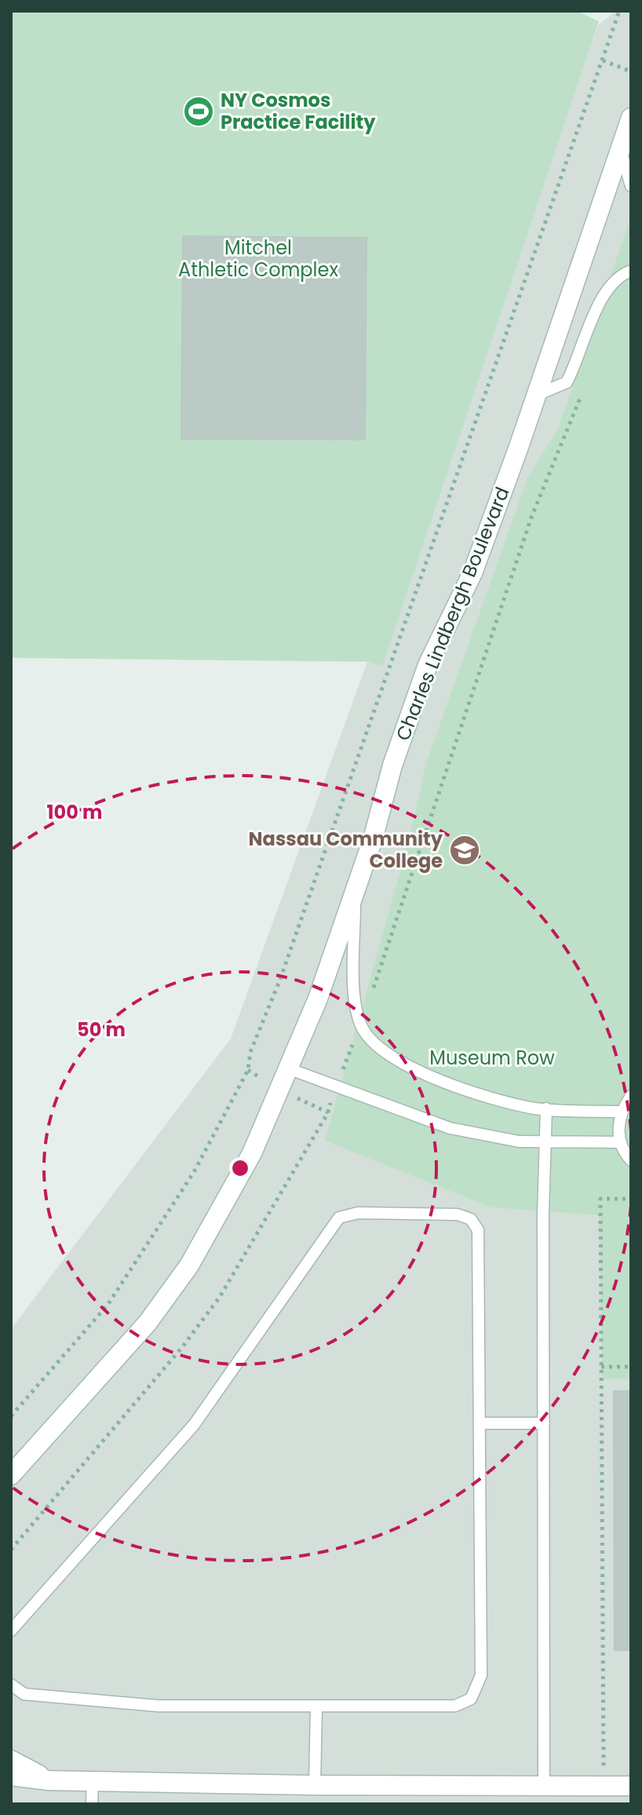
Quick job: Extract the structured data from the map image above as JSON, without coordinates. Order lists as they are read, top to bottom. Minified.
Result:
{"streets":{"street":["Charles Lindbergh Boulevard"]},"parks":["Mitchel Athletic Complex","Museum Row"],"places":{"sports":["NY Cosmos Practice Facility"],"school or university":["Nassau Community College"]},"rings":["100 m","50 m"]}
